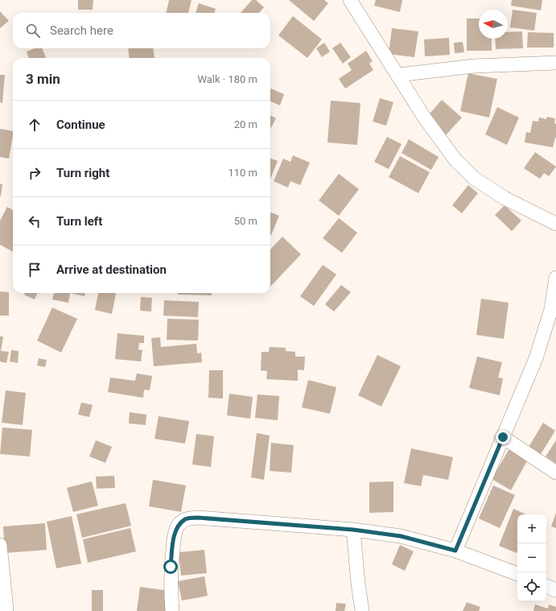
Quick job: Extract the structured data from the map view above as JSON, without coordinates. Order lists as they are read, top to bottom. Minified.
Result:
{"north":"left","page":{"search":"Search here","heading":["3 min","Walk · 180 m"],"list":[["Continue","20 m"],["Turn right","110 m"],["Turn left","50 m"],"Arrive at destination"],"map_buttons":["+","−"]}}
